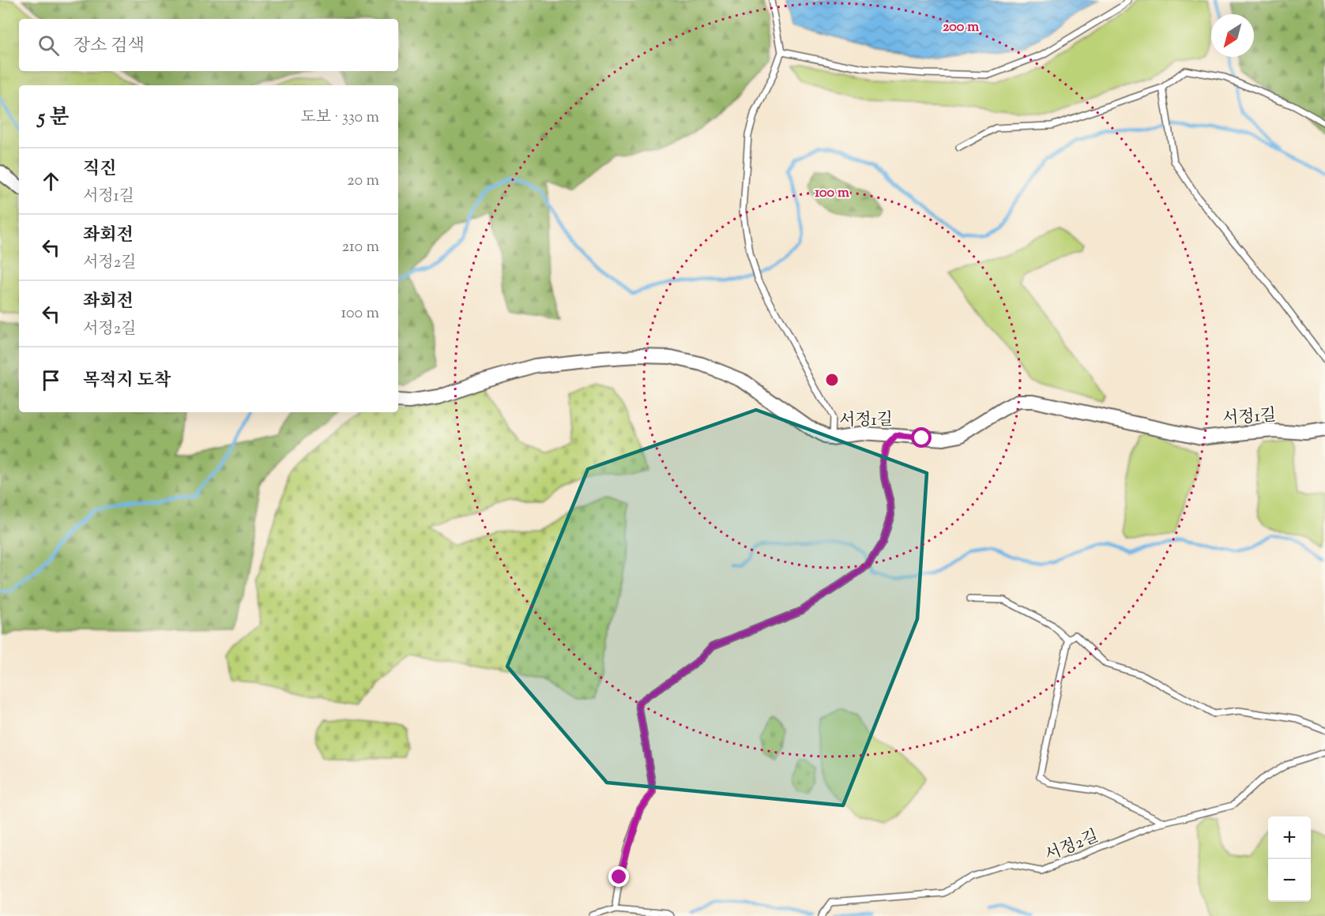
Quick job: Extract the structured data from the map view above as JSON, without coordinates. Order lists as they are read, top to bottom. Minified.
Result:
{"streets":{"street":["서정1길"],"lane":["서정2길"]},"north":"bottom left","page":{"search":"장소 검색","heading":["5 분","도보 · 330 m"],"list":[["직진","서정1길","20 m"],["좌회전","서정2길","210 m"],["좌회전","서정2길","100 m"],"목적지 도착"],"map_buttons":["+","−"]},"rings":["200 m","100 m"]}
